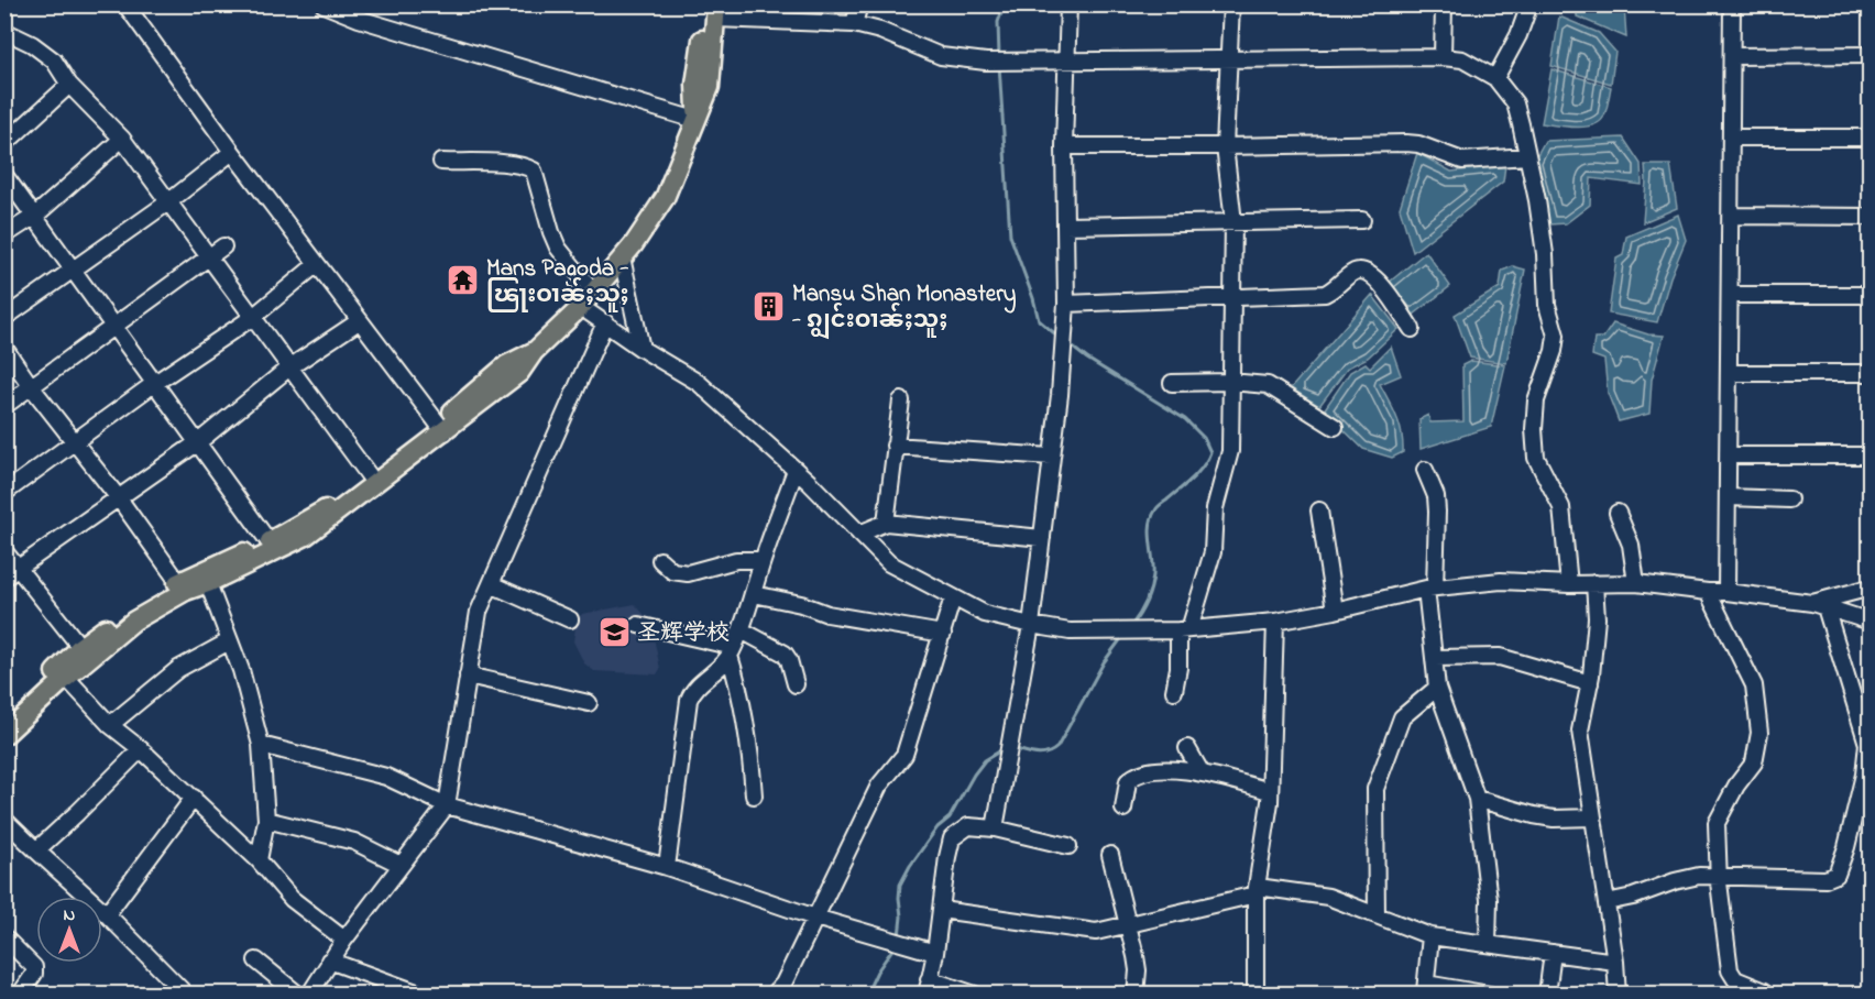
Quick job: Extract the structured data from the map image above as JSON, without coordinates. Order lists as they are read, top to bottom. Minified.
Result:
{"places":{"temple":["Mans Pagoda - ၽြႃးဝၢၼ်ႈသူႈ"],"building":["Mansu Shan Monastery - ၵျွင်းဝၢၼ်ႈသူႈ"],"school or university":["圣辉学校"]},"north":"top"}
